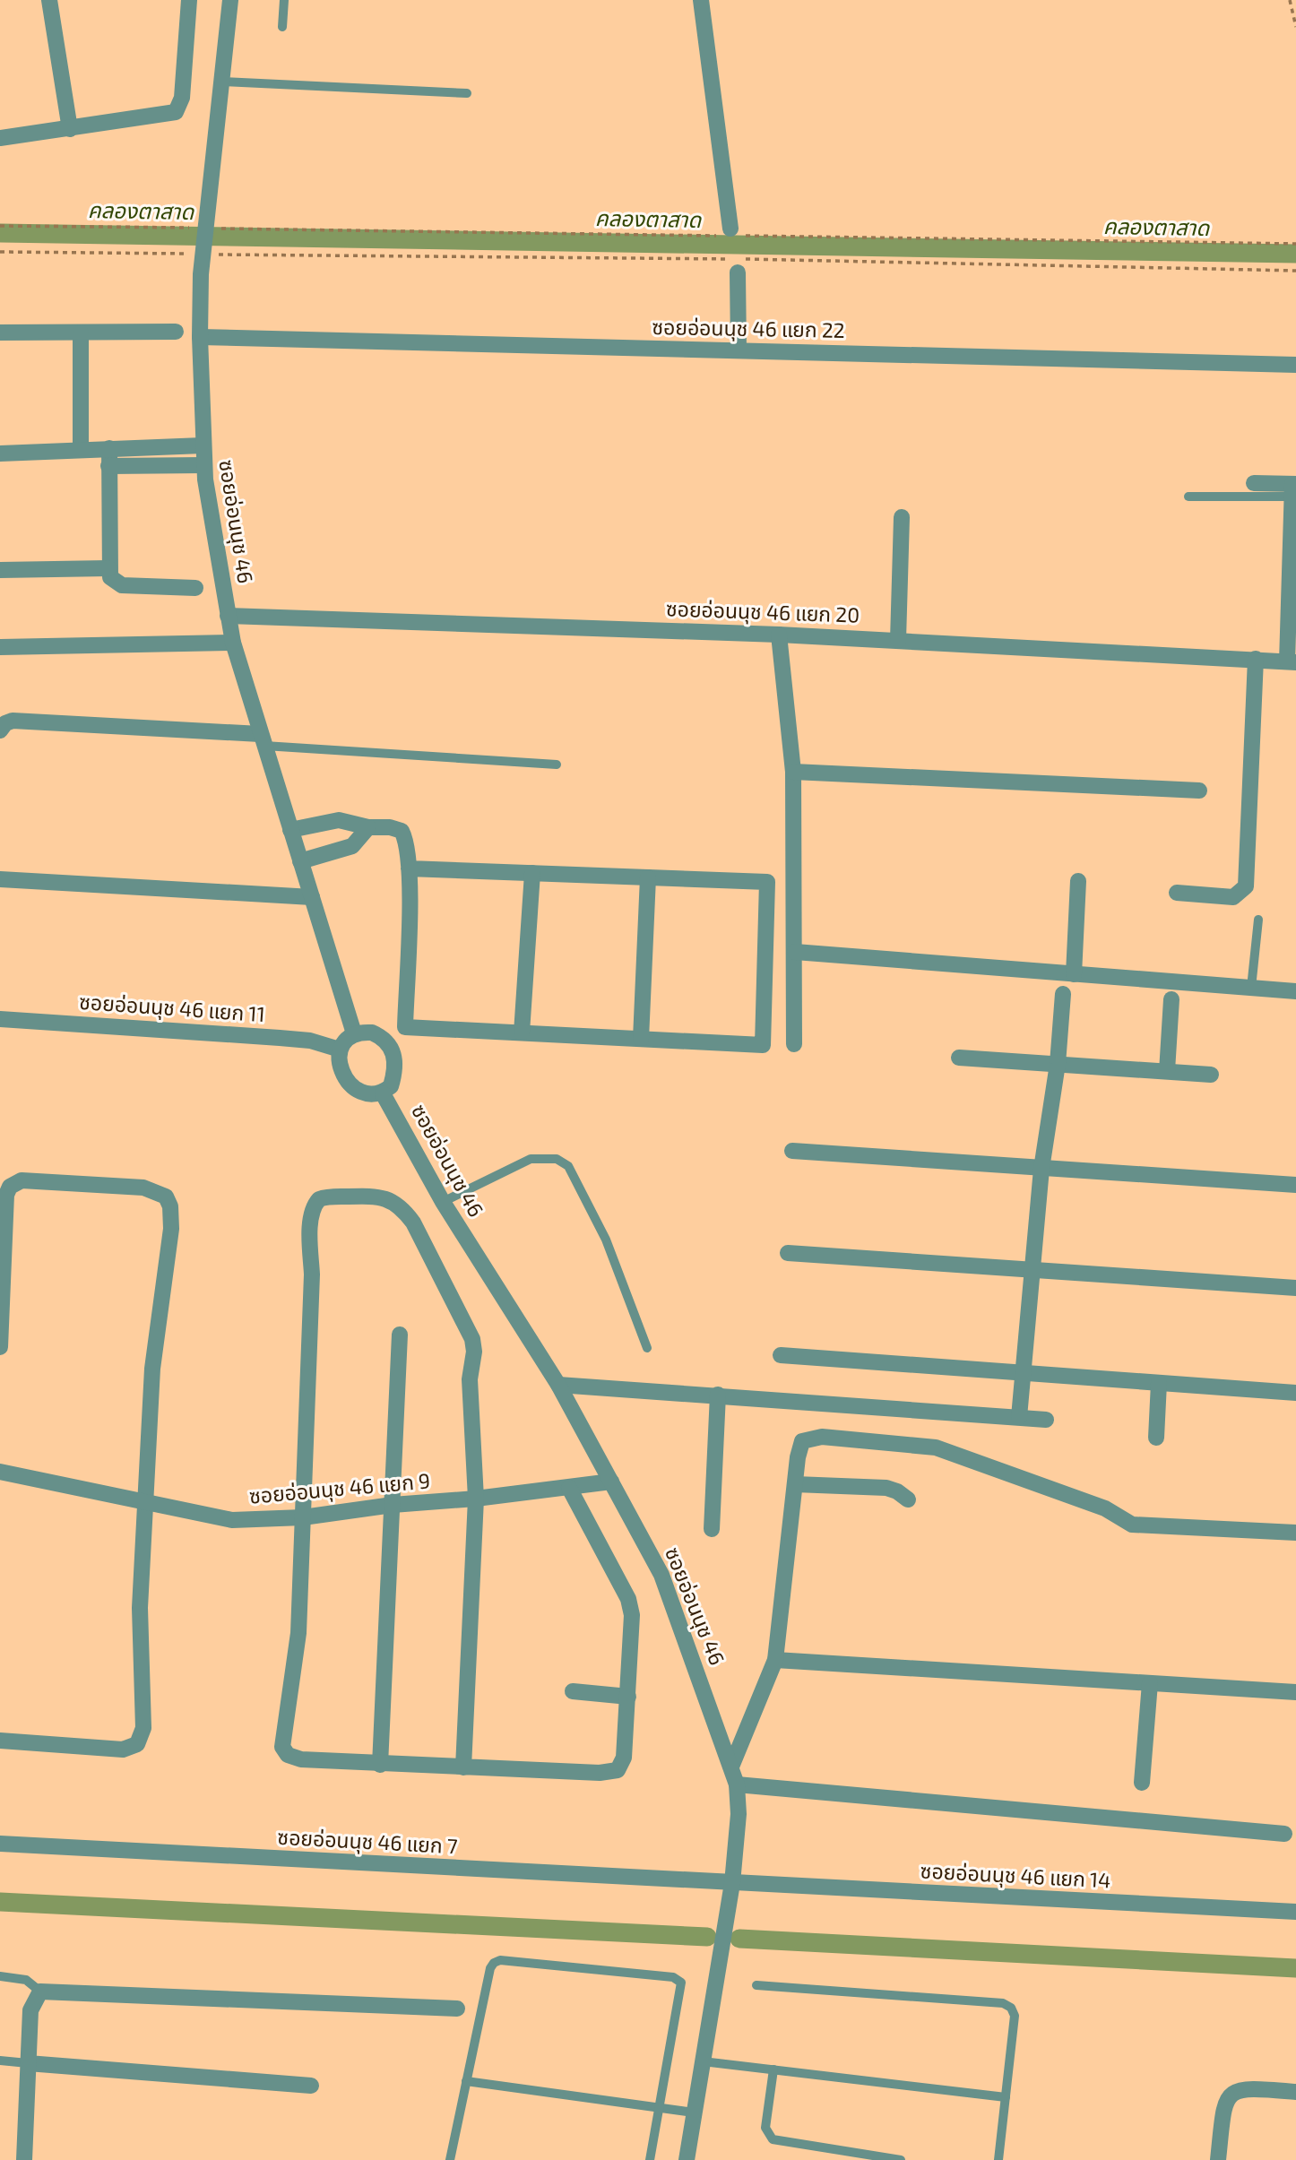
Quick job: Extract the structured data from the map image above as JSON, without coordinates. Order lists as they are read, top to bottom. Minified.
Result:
{"streets":{"street":["ซอยอ่อนนุช 46 แยก 22","ซอยอ่อนนุช 46","ซอยอ่อนนุช 46 แยก 20","ซอยอ่อนนุช 46 แยก 11","ซอยอ่อนนุช 46 แยก 9","ซอยอ่อนนุช 46 แยก 7","ซอยอ่อนนุช 46 แยก 14"]},"crossings":[["ซอยอ่อนนุช 46 แยก 22","ซอยอ่อนนุช 46"],["ซอยอ่อนนุช 46","ซอยอ่อนนุช 46 แยก 20"],["ซอยอ่อนนุช 46","ซอยอ่อนนุช 46 แยก 11"],["ซอยอ่อนนุช 46","ซอยอ่อนนุช 46 แยก 9"],["ซอยอ่อนนุช 46","ซอยอ่อนนุช 46 แยก 7"],["ซอยอ่อนนุช 46","ซอยอ่อนนุช 46 แยก 14"],["ซอยอ่อนนุช 46 แยก 7","ซอยอ่อนนุช 46 แยก 14"]],"water":["คลองตาสาด"]}
